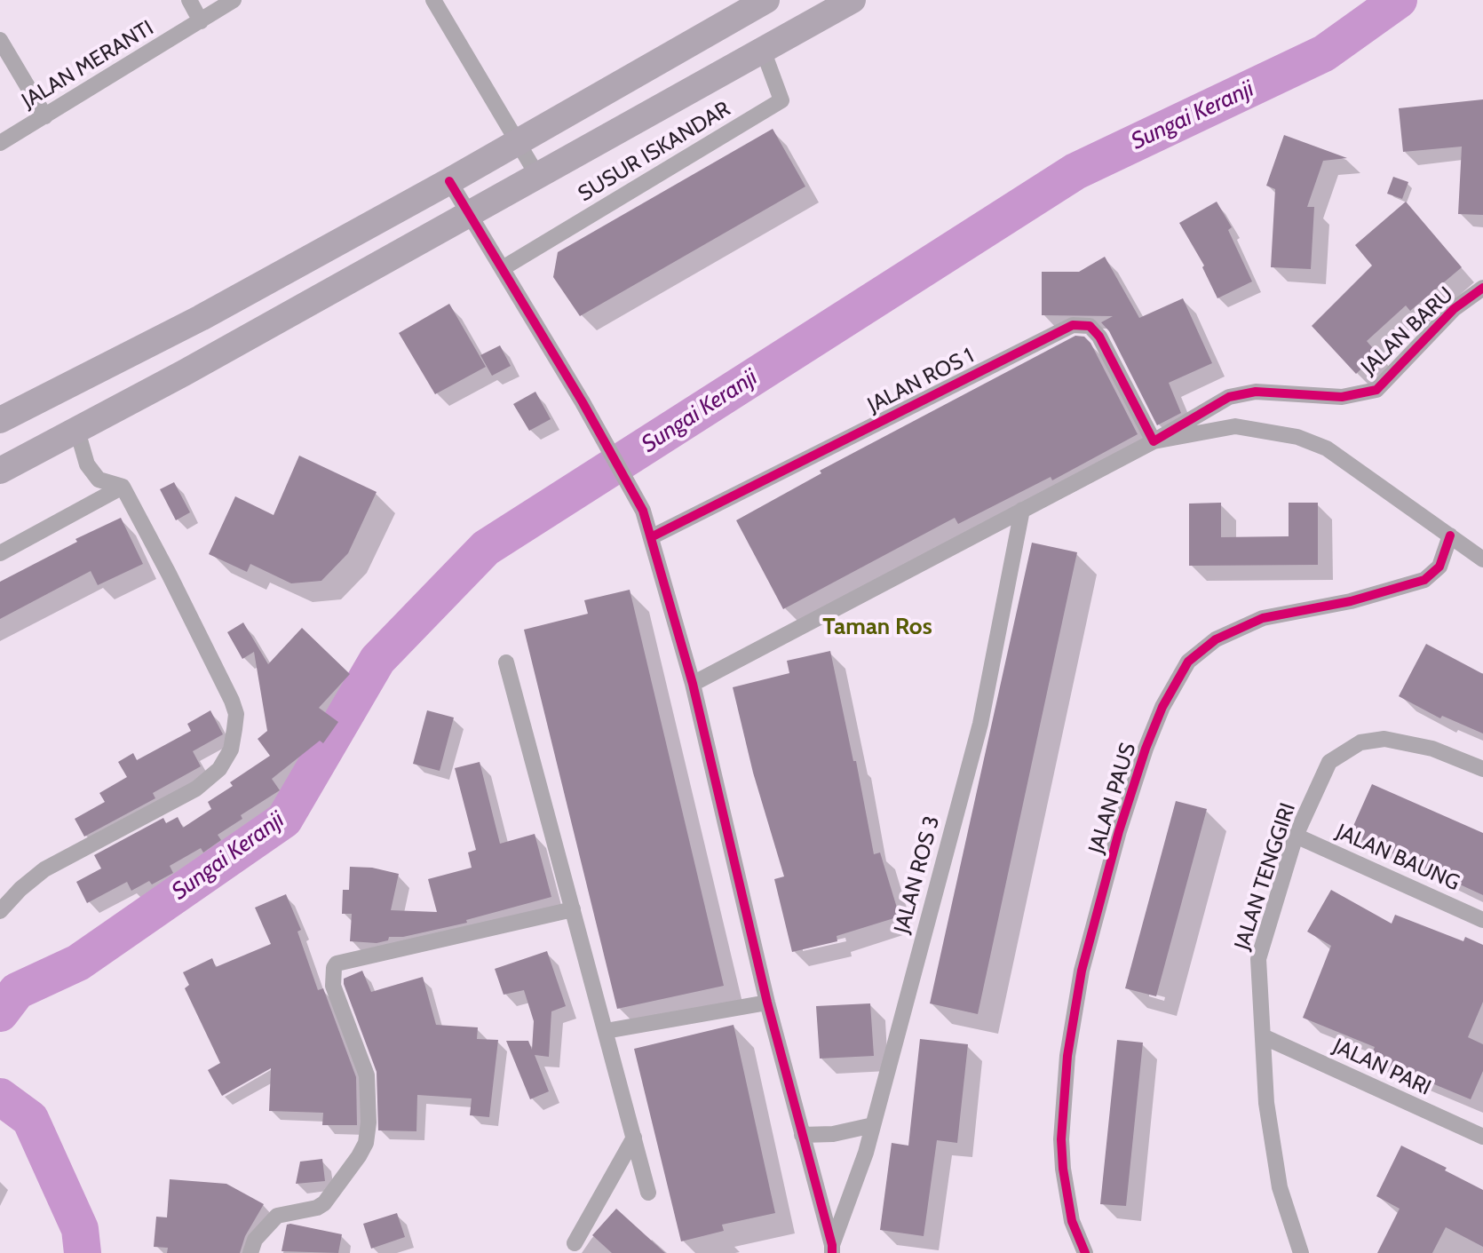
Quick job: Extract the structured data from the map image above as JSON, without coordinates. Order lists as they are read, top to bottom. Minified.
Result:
{"streets":{"street":["JALAN MERANTI","SUSUR ISKANDAR","JALAN BARU","JALAN ROS 1","JALAN PAUS","JALAN BAUNG","JALAN ROS 3","JALAN TENGGIRI","JALAN PARI"]},"crossings":[["JALAN BARU","JALAN ROS 1"],["JALAN BAUNG","JALAN TENGGIRI"],["JALAN TENGGIRI","JALAN PARI"]],"districts":["Taman Ros"],"water":["Sungai Keranji"]}
